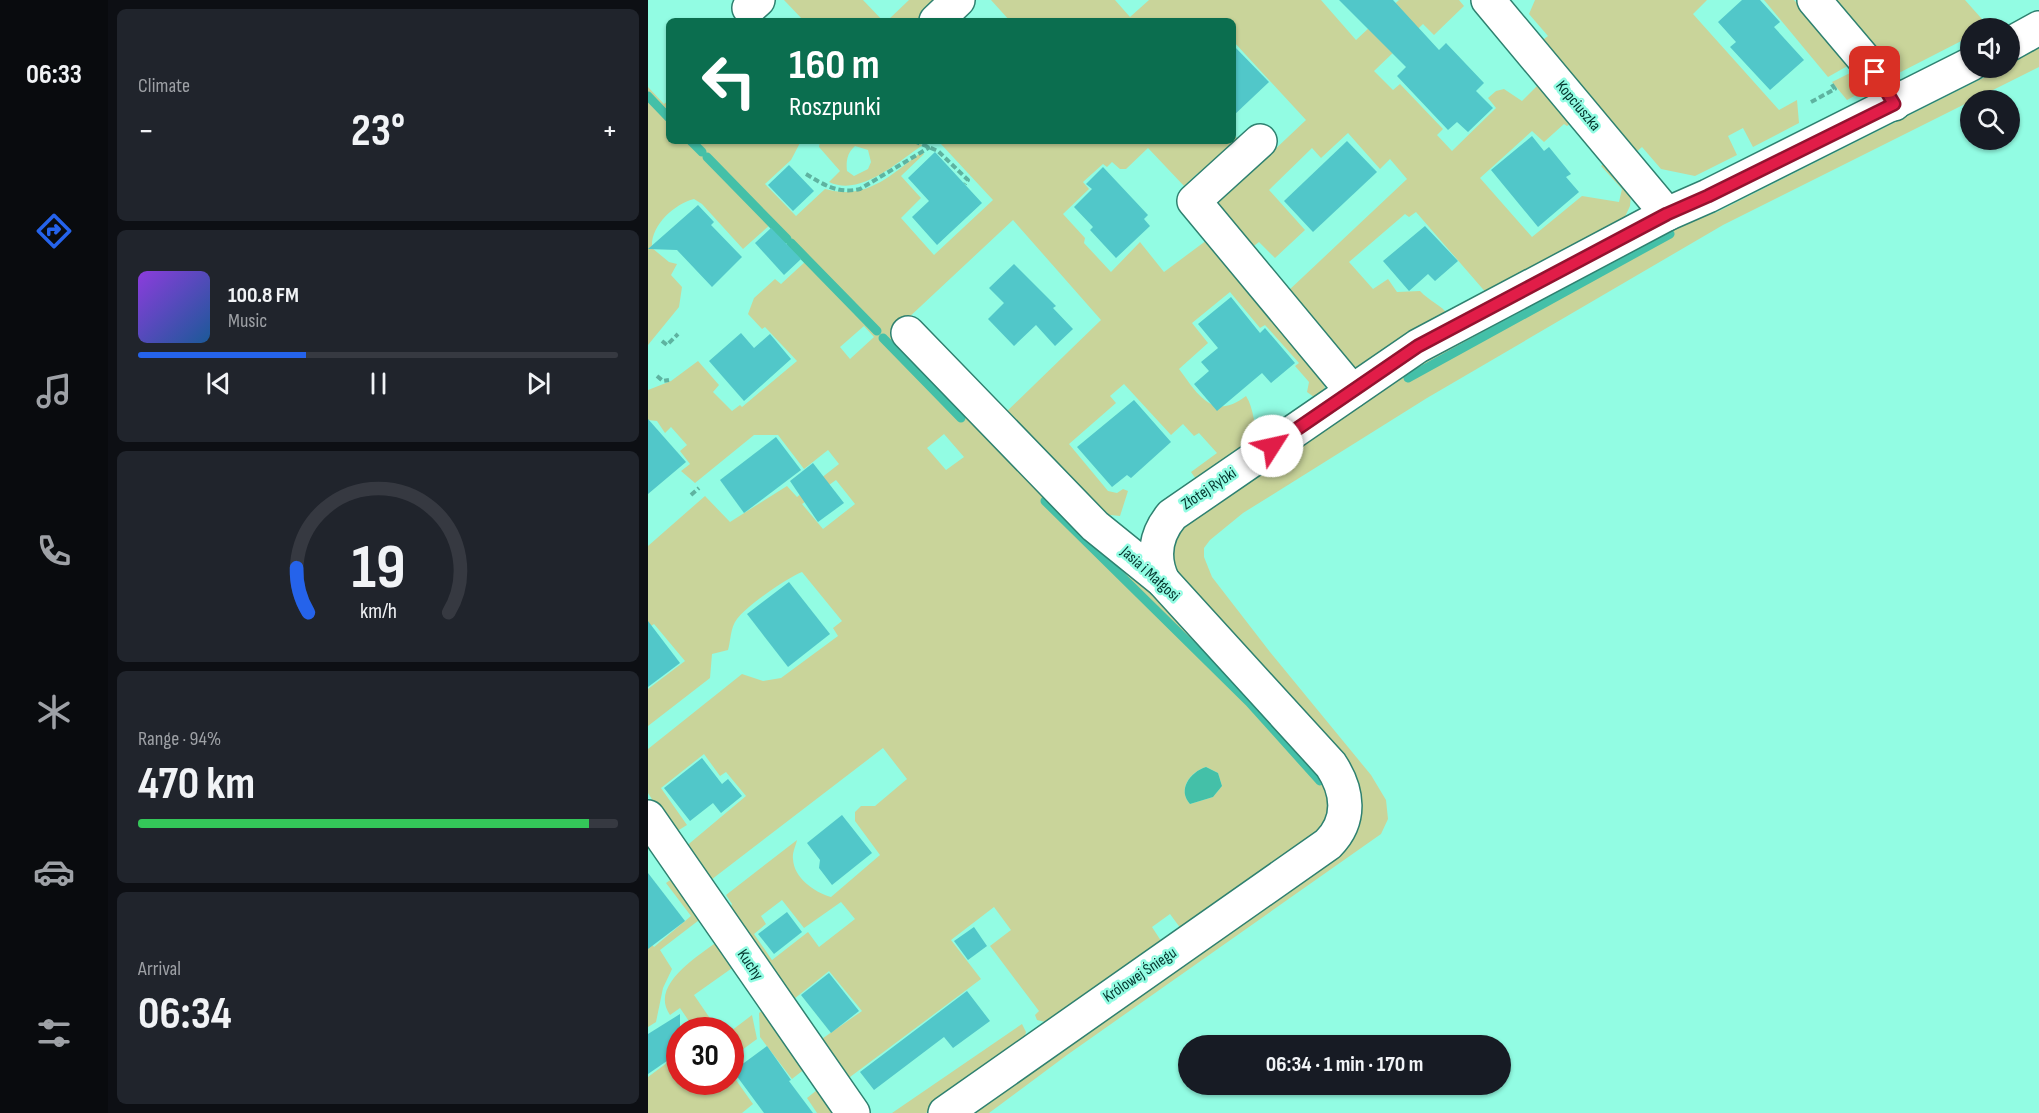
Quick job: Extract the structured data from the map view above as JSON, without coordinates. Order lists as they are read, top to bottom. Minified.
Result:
{"streets":{"street":["Kopciuszka","Złotej Rybki","Jasia i Małgosi","Kuchy","Królowej Śniegu"]},"crossings":[["Kopciuszka","Złotej Rybki"],["Złotej Rybki","Jasia i Małgosi"],["Jasia i Małgosi","Królowej Śniegu"]],"page":{"tabs":"06:33","tile":["Climate",["Range · 94%","470 km"],["Arrival","06:34"]],"turn":["160 m","Roszpunki"],"heat":["−","23°","+"],"song":["100.8 FM","Music"],"limit":"30","trip":"06:34 · 1 min · 170 m","gauge":["19","km/h"]}}
